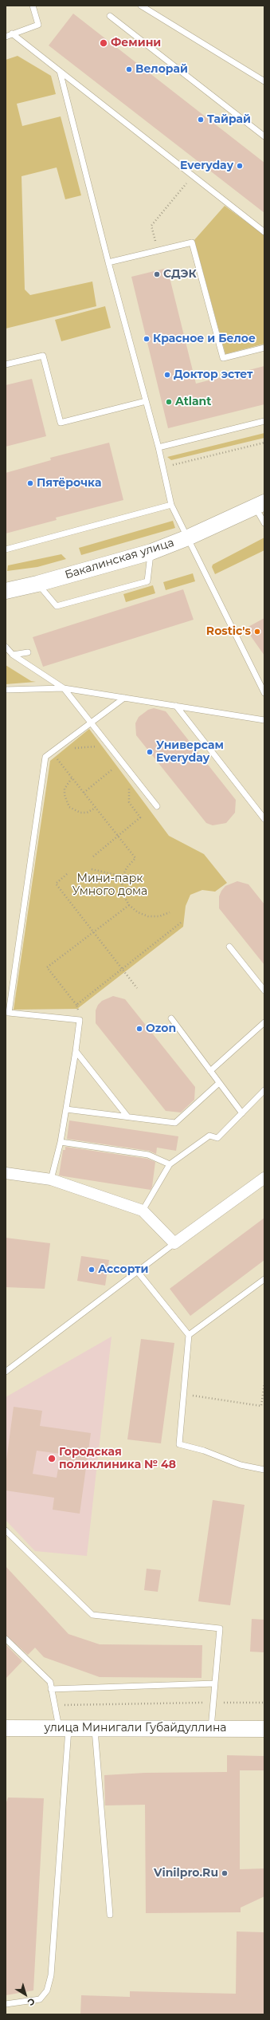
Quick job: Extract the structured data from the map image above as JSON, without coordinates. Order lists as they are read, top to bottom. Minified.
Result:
{"streets":{"main road":["Бакалинская улица","улица Минигали Губайдуллина"]},"parks":["Мини-парк Умного дома"],"places":["Фемини","Велорай","Тайрай","Everyday","СДЭК","Красное и Белое","Доктор эстет","Atlant","Пятёрочка","Rostic's","Универсам Everyday","Ozon","Ассорти","Городская поликлиника № 48","Vinilpro.Ru"],"north":"bottom right"}
